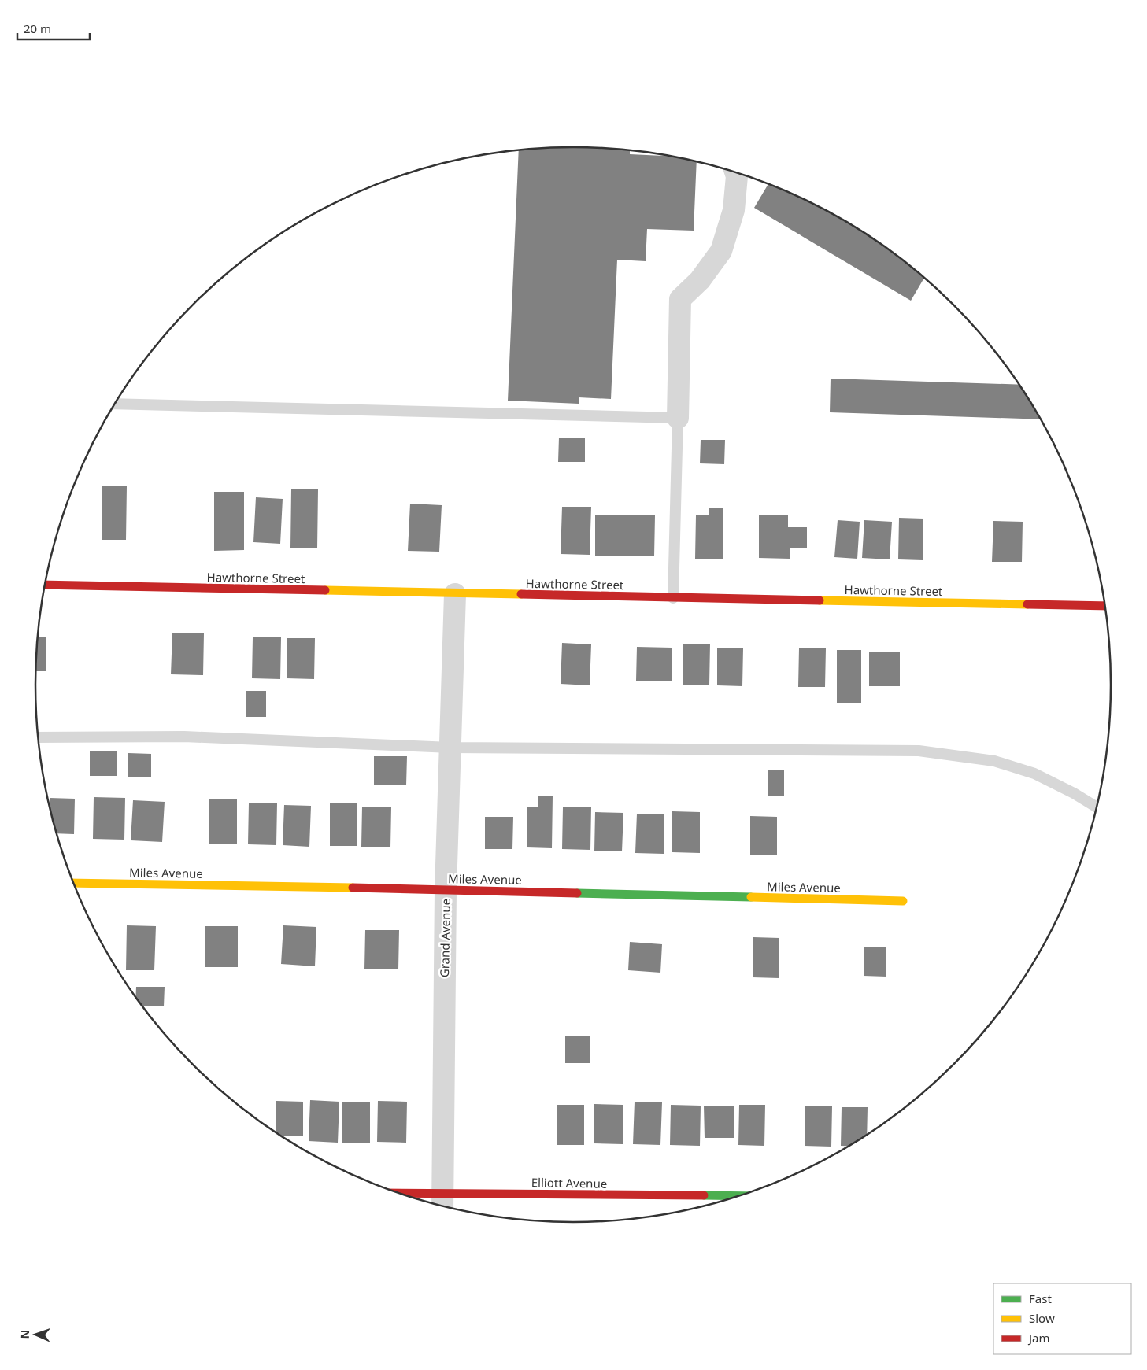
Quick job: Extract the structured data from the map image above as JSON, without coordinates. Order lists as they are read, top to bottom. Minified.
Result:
{"streets":{"street":["Hawthorne Street","Miles Avenue","Grand Avenue","Elliott Avenue"]},"crossings":[["Hawthorne Street","Grand Avenue"],["Miles Avenue","Grand Avenue"],["Grand Avenue","Elliott Avenue"]],"legend":["Fast","Slow","Jam"],"scale_bar":"20 m","north":"left"}
